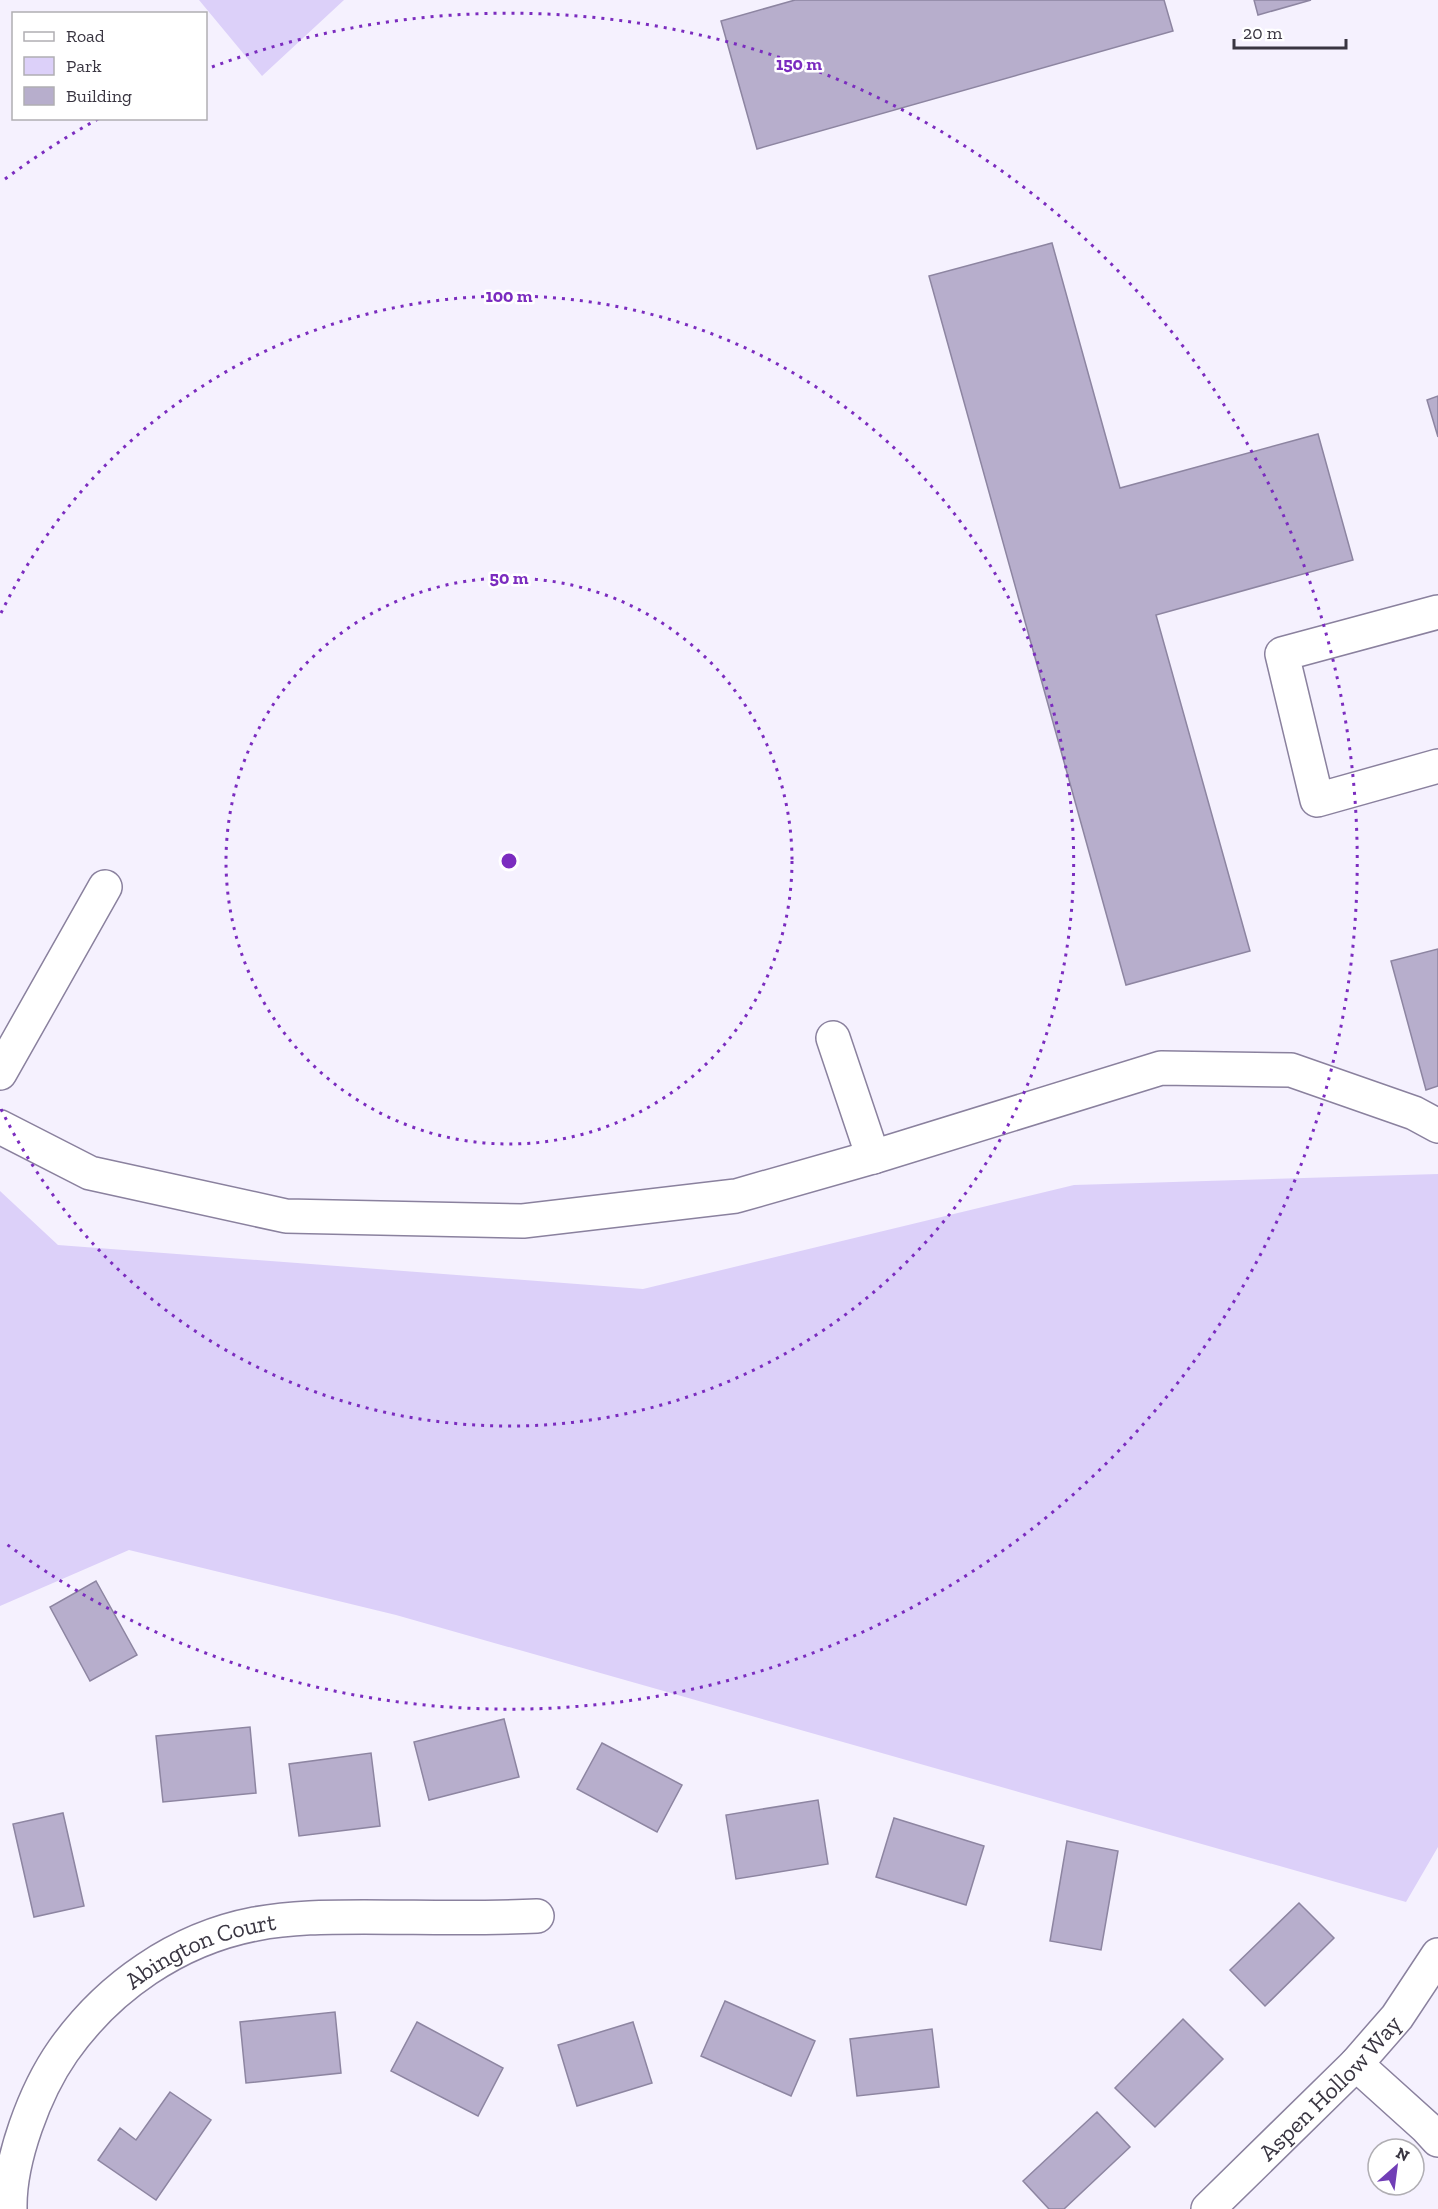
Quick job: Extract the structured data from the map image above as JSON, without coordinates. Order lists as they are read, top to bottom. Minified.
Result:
{"streets":{"street":["Abington Court","Aspen Hollow Way"]},"legend":["Road","Park","Building"],"scale_bar":"20 m","north":"top right","rings":["150 m","100 m","50 m"]}
